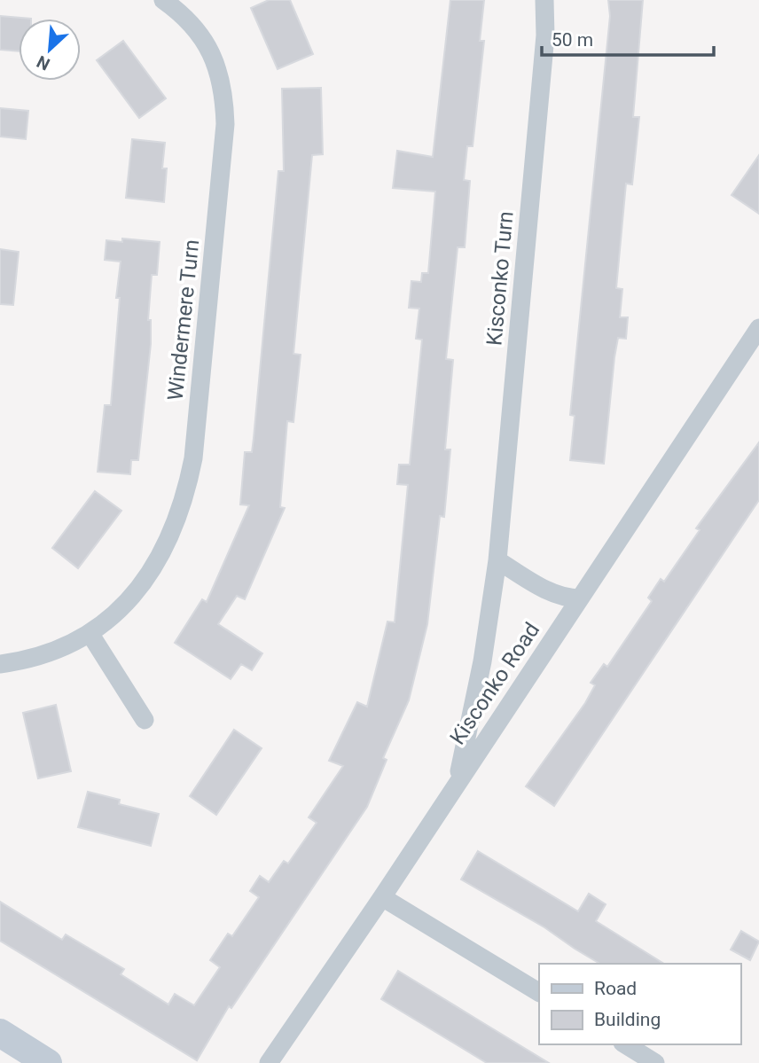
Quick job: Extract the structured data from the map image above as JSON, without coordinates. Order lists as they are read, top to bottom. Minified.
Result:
{"streets":{"street":["Kisconko Turn","Windermere Turn","Kisconko Road"]},"crossings":[["Kisconko Turn","Kisconko Road"]],"legend":["Road","Building"],"scale_bar":"50 m","north":"bottom left"}
